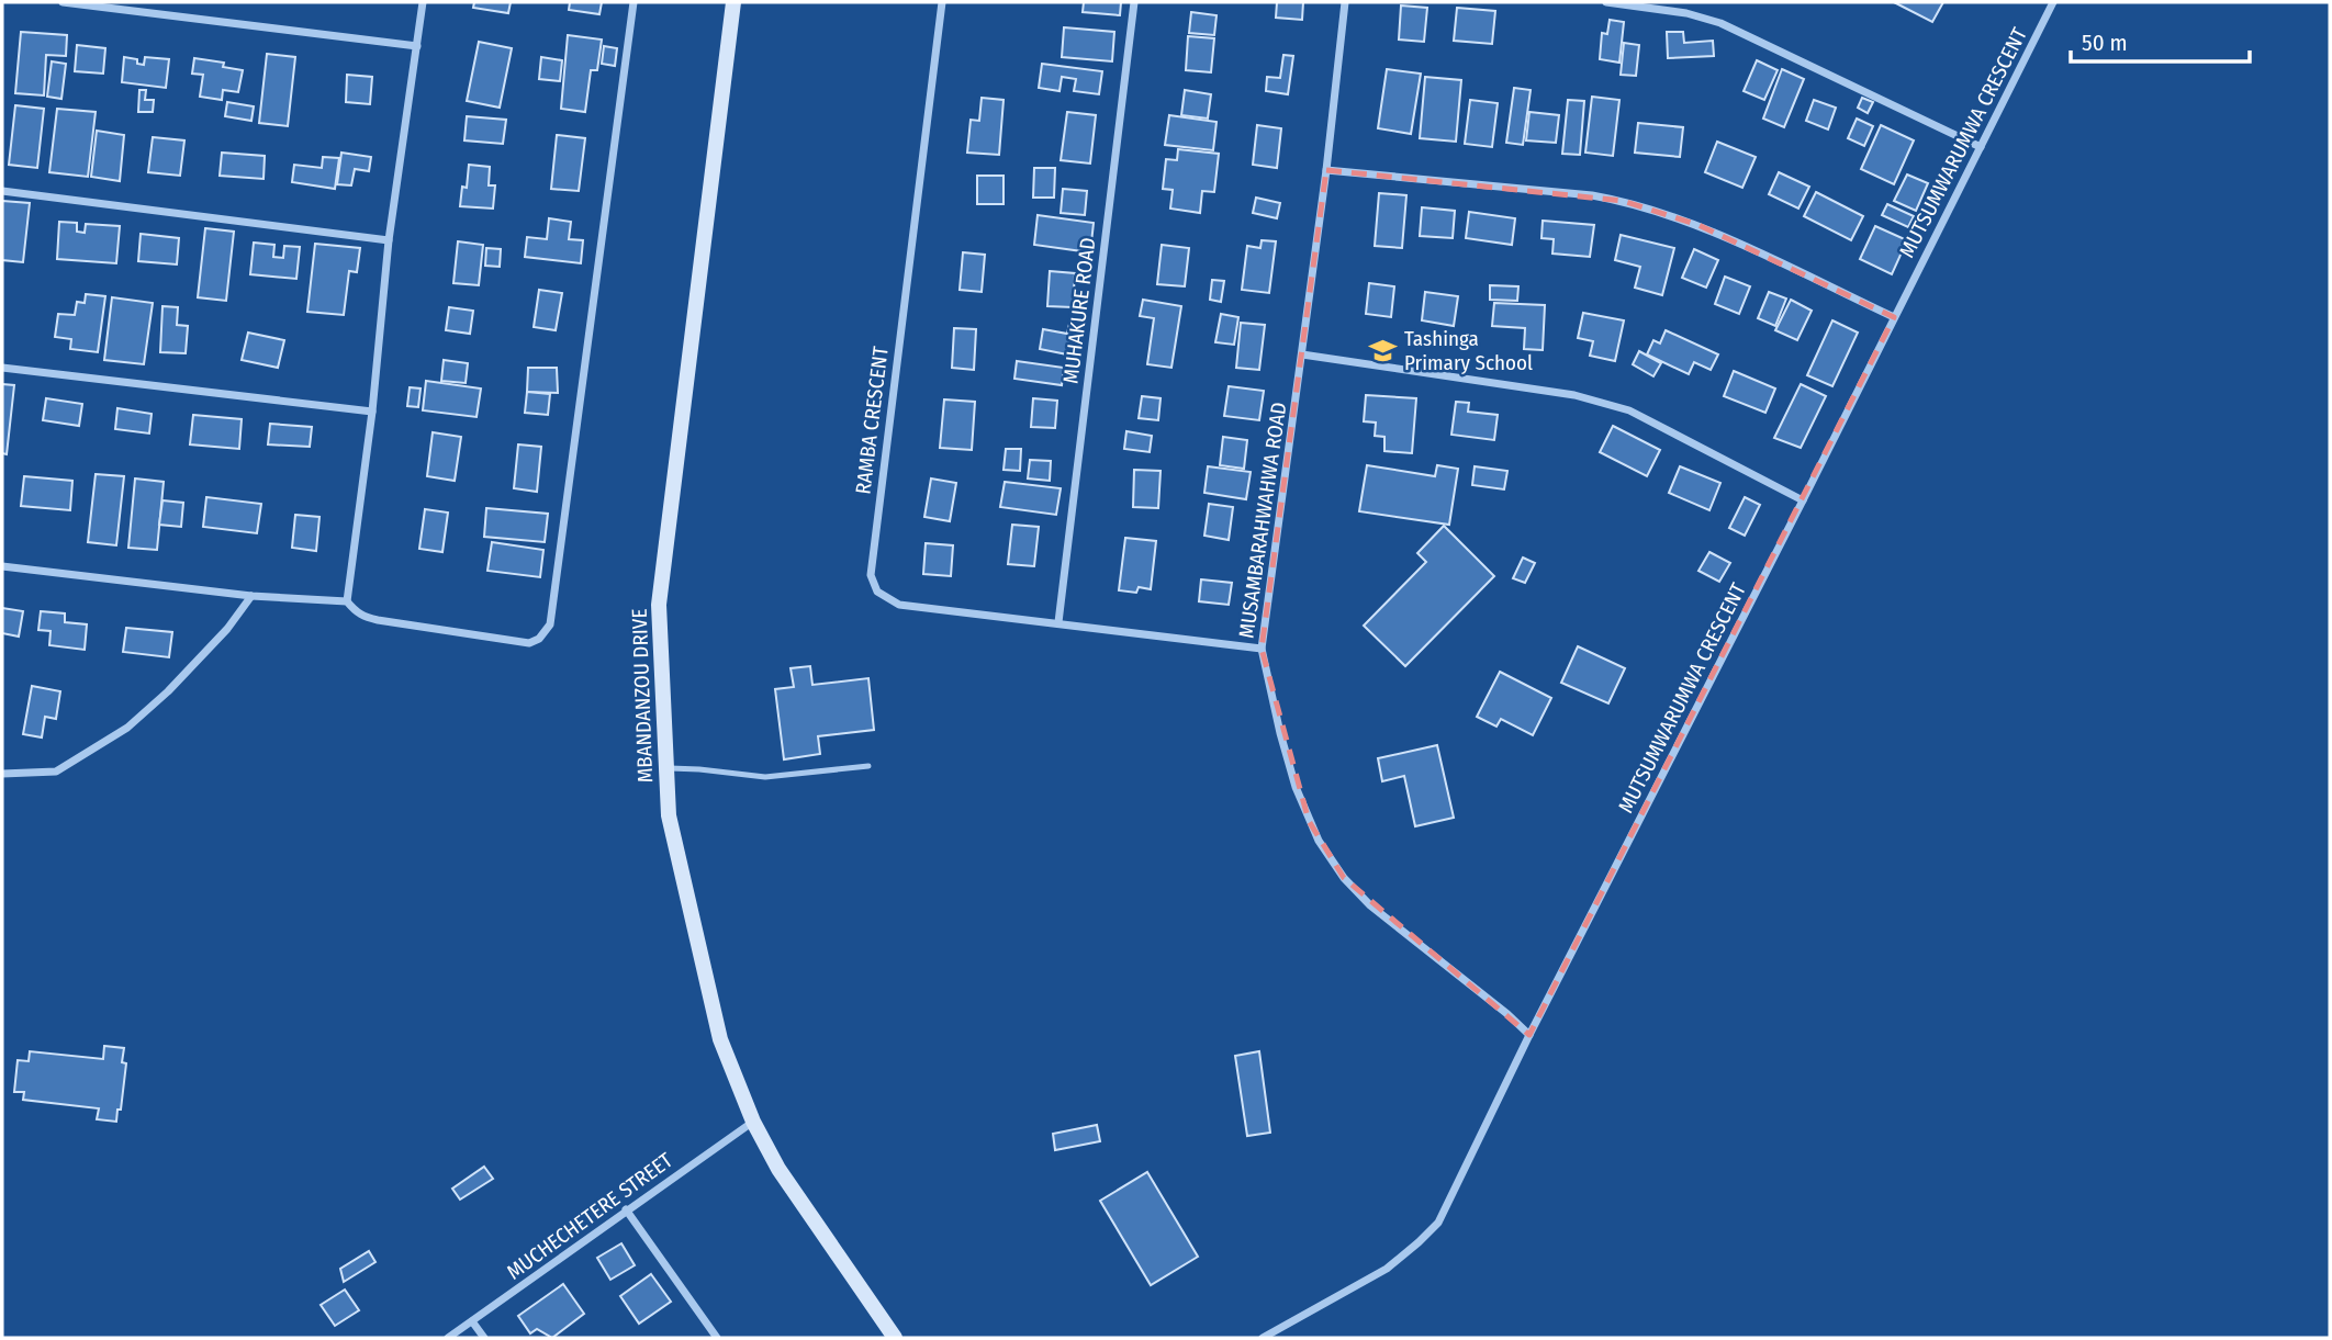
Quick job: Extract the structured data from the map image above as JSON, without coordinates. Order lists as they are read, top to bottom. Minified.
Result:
{"streets":{"street":["MUTSUMWARUMWA CRESCENT","MUHAKURE ROAD","RAMBA CRESCENT","MUSAMBARAHWAHWA ROAD","MBANDANZOU DRIVE","MUCHECHETERE STREET"]},"crossings":[["MUTSUMWARUMWA CRESCENT","MUSAMBARAHWAHWA ROAD"],["MUHAKURE ROAD","RAMBA CRESCENT"],["RAMBA CRESCENT","MUSAMBARAHWAHWA ROAD"],["MBANDANZOU DRIVE","MUCHECHETERE STREET"]],"places":{"school or university":["Tashinga Primary School"]},"scale_bar":"50 m"}
